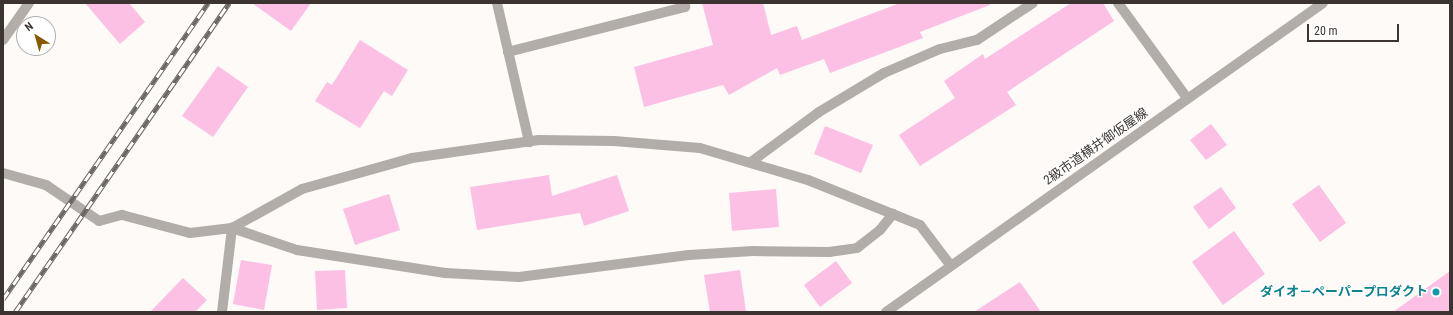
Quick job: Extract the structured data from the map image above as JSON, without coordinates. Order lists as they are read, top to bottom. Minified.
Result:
{"streets":{"street":["2級市道横井御仮屋線"]},"places":["ダイオ－ペーパープロダクト"],"scale_bar":"20 m","north":"top left"}
